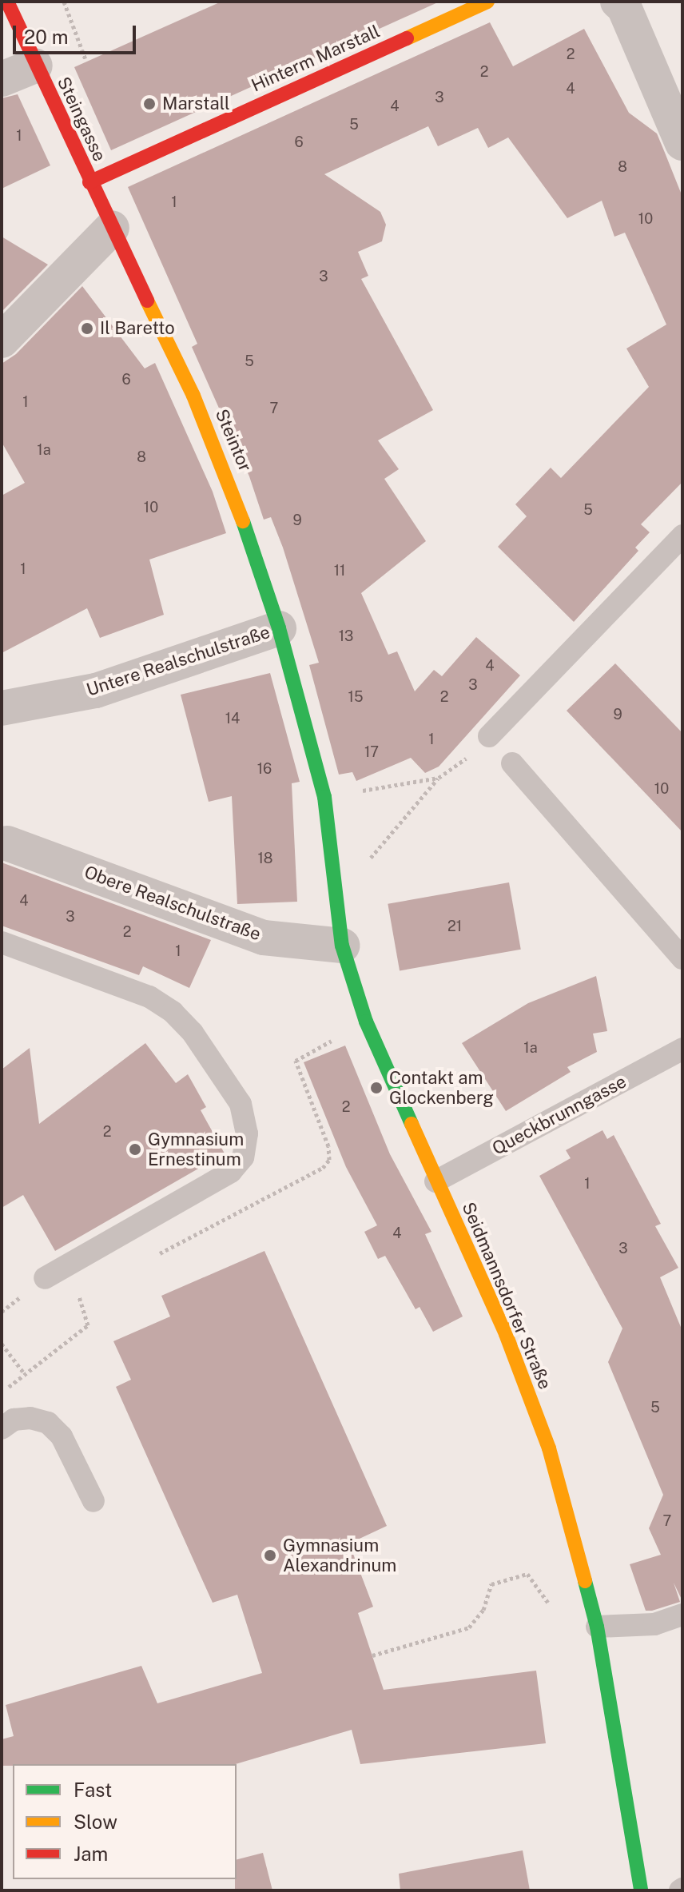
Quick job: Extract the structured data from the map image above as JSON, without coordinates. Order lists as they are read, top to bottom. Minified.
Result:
{"streets":{"street":["Hinterm Marstall","Steingasse","Steintor","Untere Realschulstraße","Obere Realschulstraße","Seidmannsdorfer Straße"],"lane":["Queckbrunngasse"]},"crossings":[["Hinterm Marstall","Steingasse"],["Hinterm Marstall","Steintor"],["Steingasse","Steintor"],["Steintor","Untere Realschulstraße"],["Steintor","Seidmannsdorfer Straße"],["Obere Realschulstraße","Seidmannsdorfer Straße"],["Queckbrunngasse","Seidmannsdorfer Straße"]],"places":["Marstall","Il Baretto","Contakt am Glockenberg","Gymnasium Ernestinum","Gymnasium Alexandrinum"],"house_numbers":["2","2","4","3","4","5","1","6","8","1","10","3","5","6","1","7","1a","8","10","5","9","1","11","13","4","3","15","2","9","14","1","17","16","10","18","4","3","21","2","1","1a","2","2","1","4","3","5","7"],"legend":["Fast","Slow","Jam"],"scale_bar":"20 m"}
